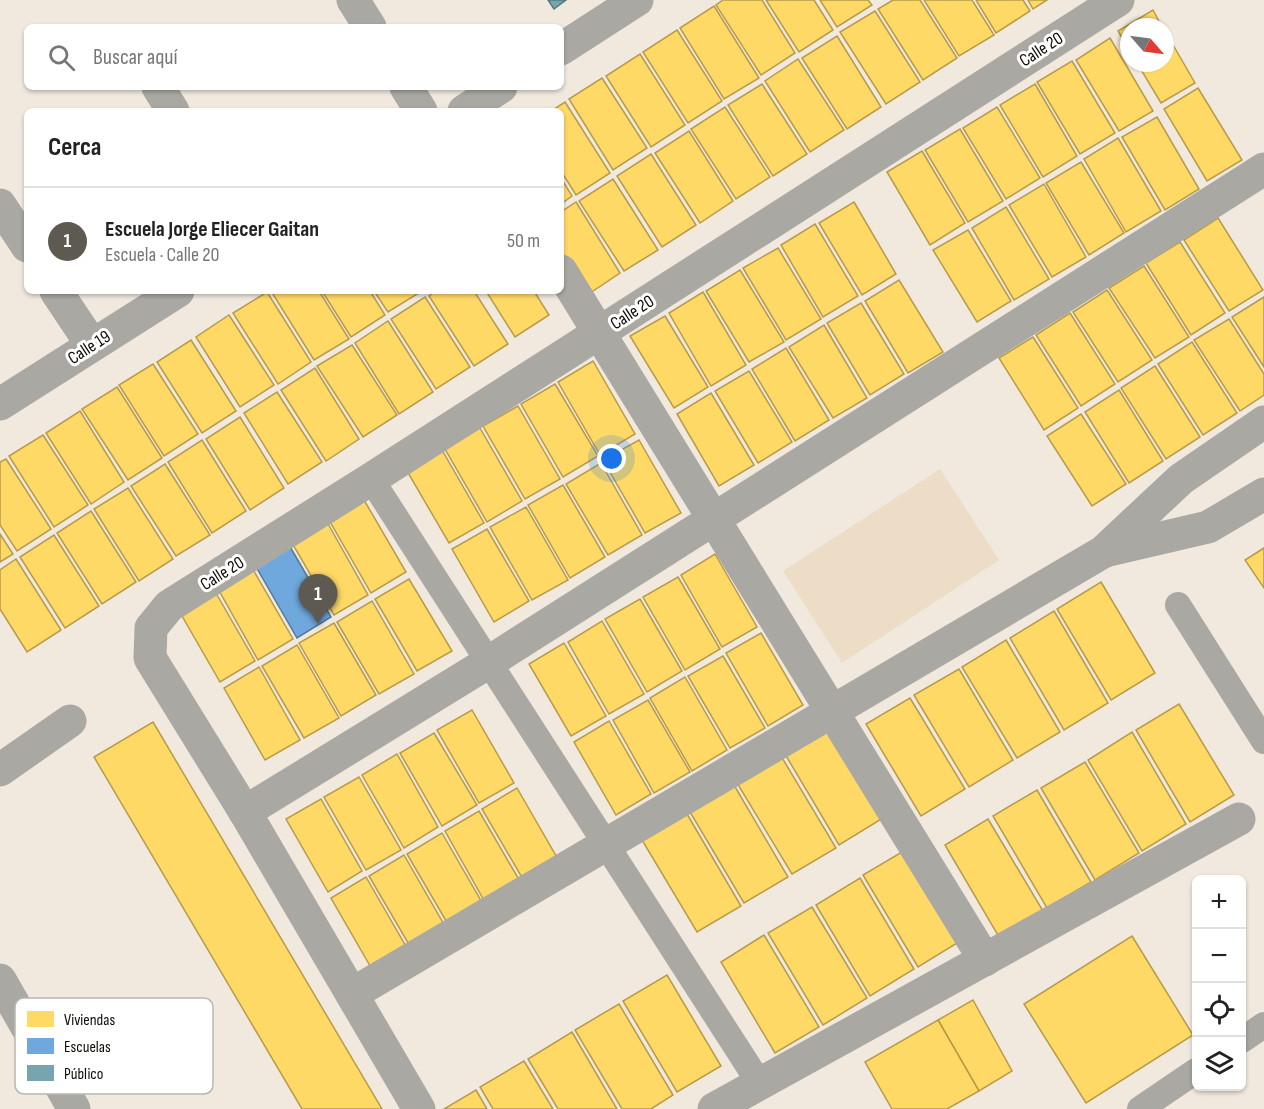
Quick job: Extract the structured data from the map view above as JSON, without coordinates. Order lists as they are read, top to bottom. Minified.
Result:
{"streets":{"street":["Calle 20","Calle 19"]},"legend":["Viviendas","Escuelas","Público"],"north":"bottom right","page":{"search":"Buscar aquí","heading":"Cerca","list":[{"mark":"1","name":"Escuela Jorge Eliecer Gaitan","note":"Escuela · Calle 20","value":"50 m"}],"pins":"1","map_buttons":["+","−"]}}
